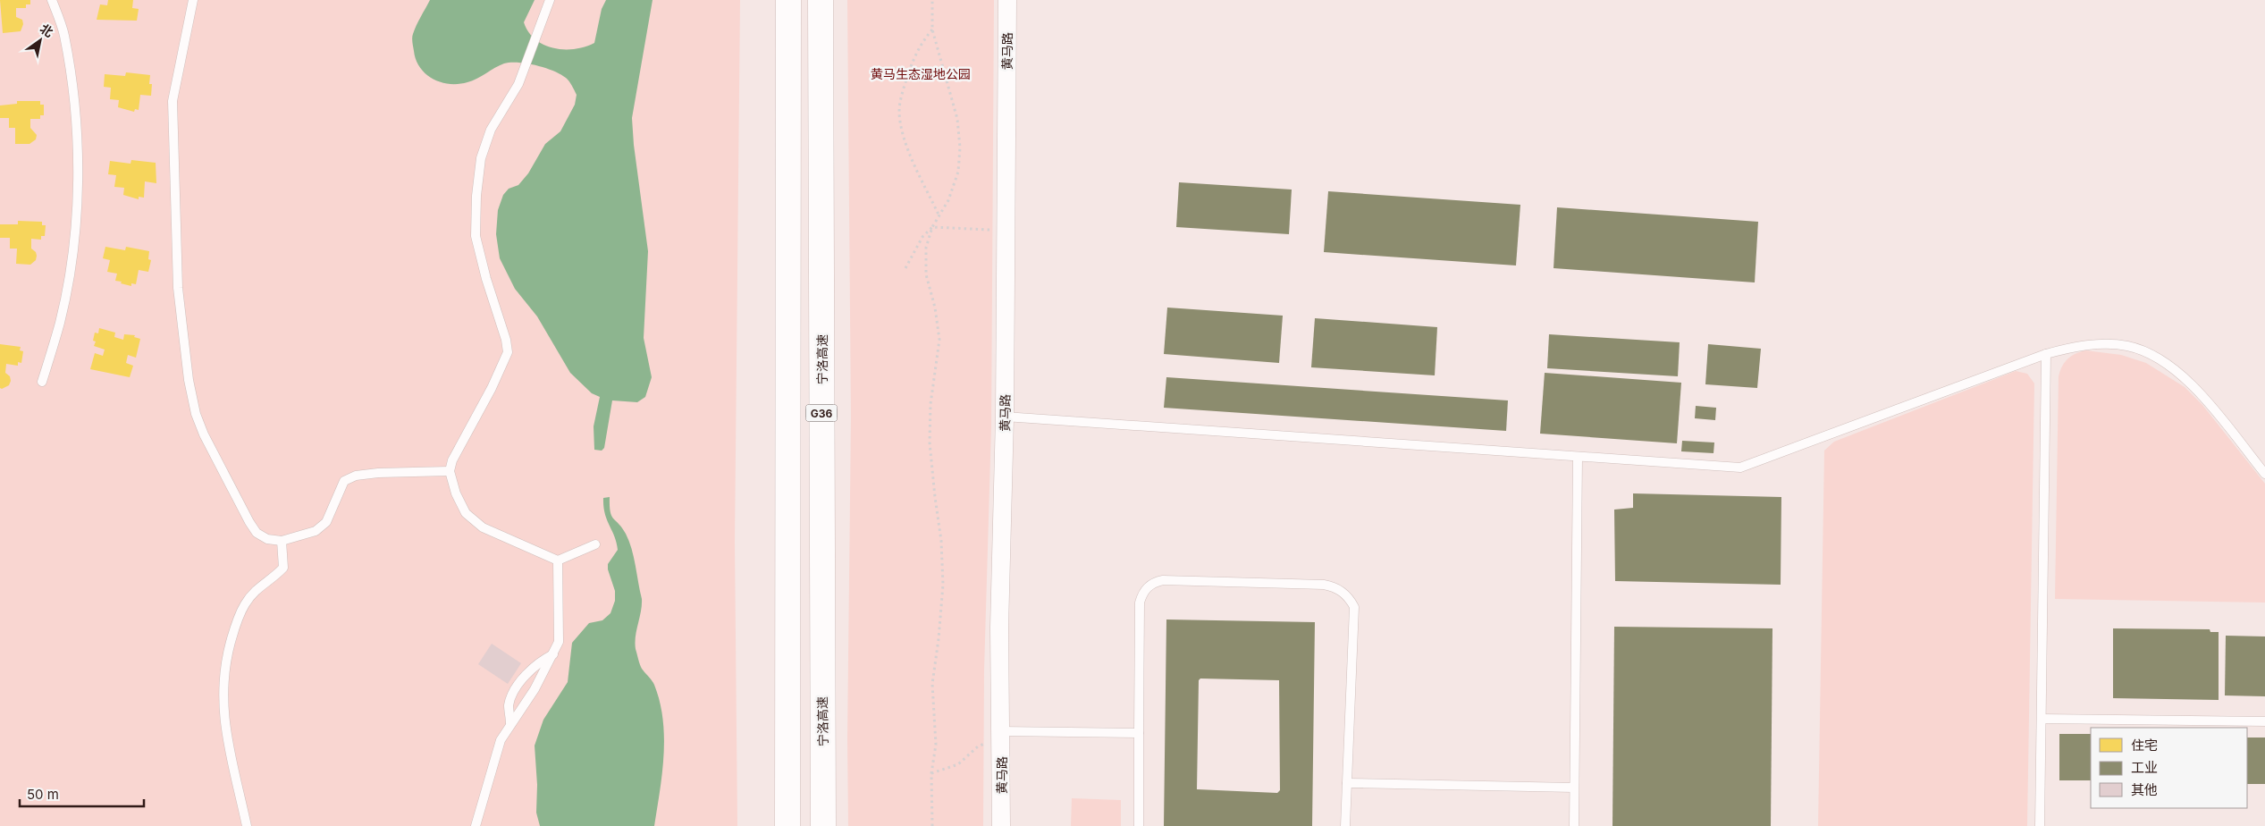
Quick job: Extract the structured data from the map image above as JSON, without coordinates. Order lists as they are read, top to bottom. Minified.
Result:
{"streets":{"highway":["宁洛高速","G36"],"street":["黄马路"]},"parks":["黄马生态湿地公园"],"legend":["住宅","工业","其他"],"scale_bar":"50 m","north":"top right"}
